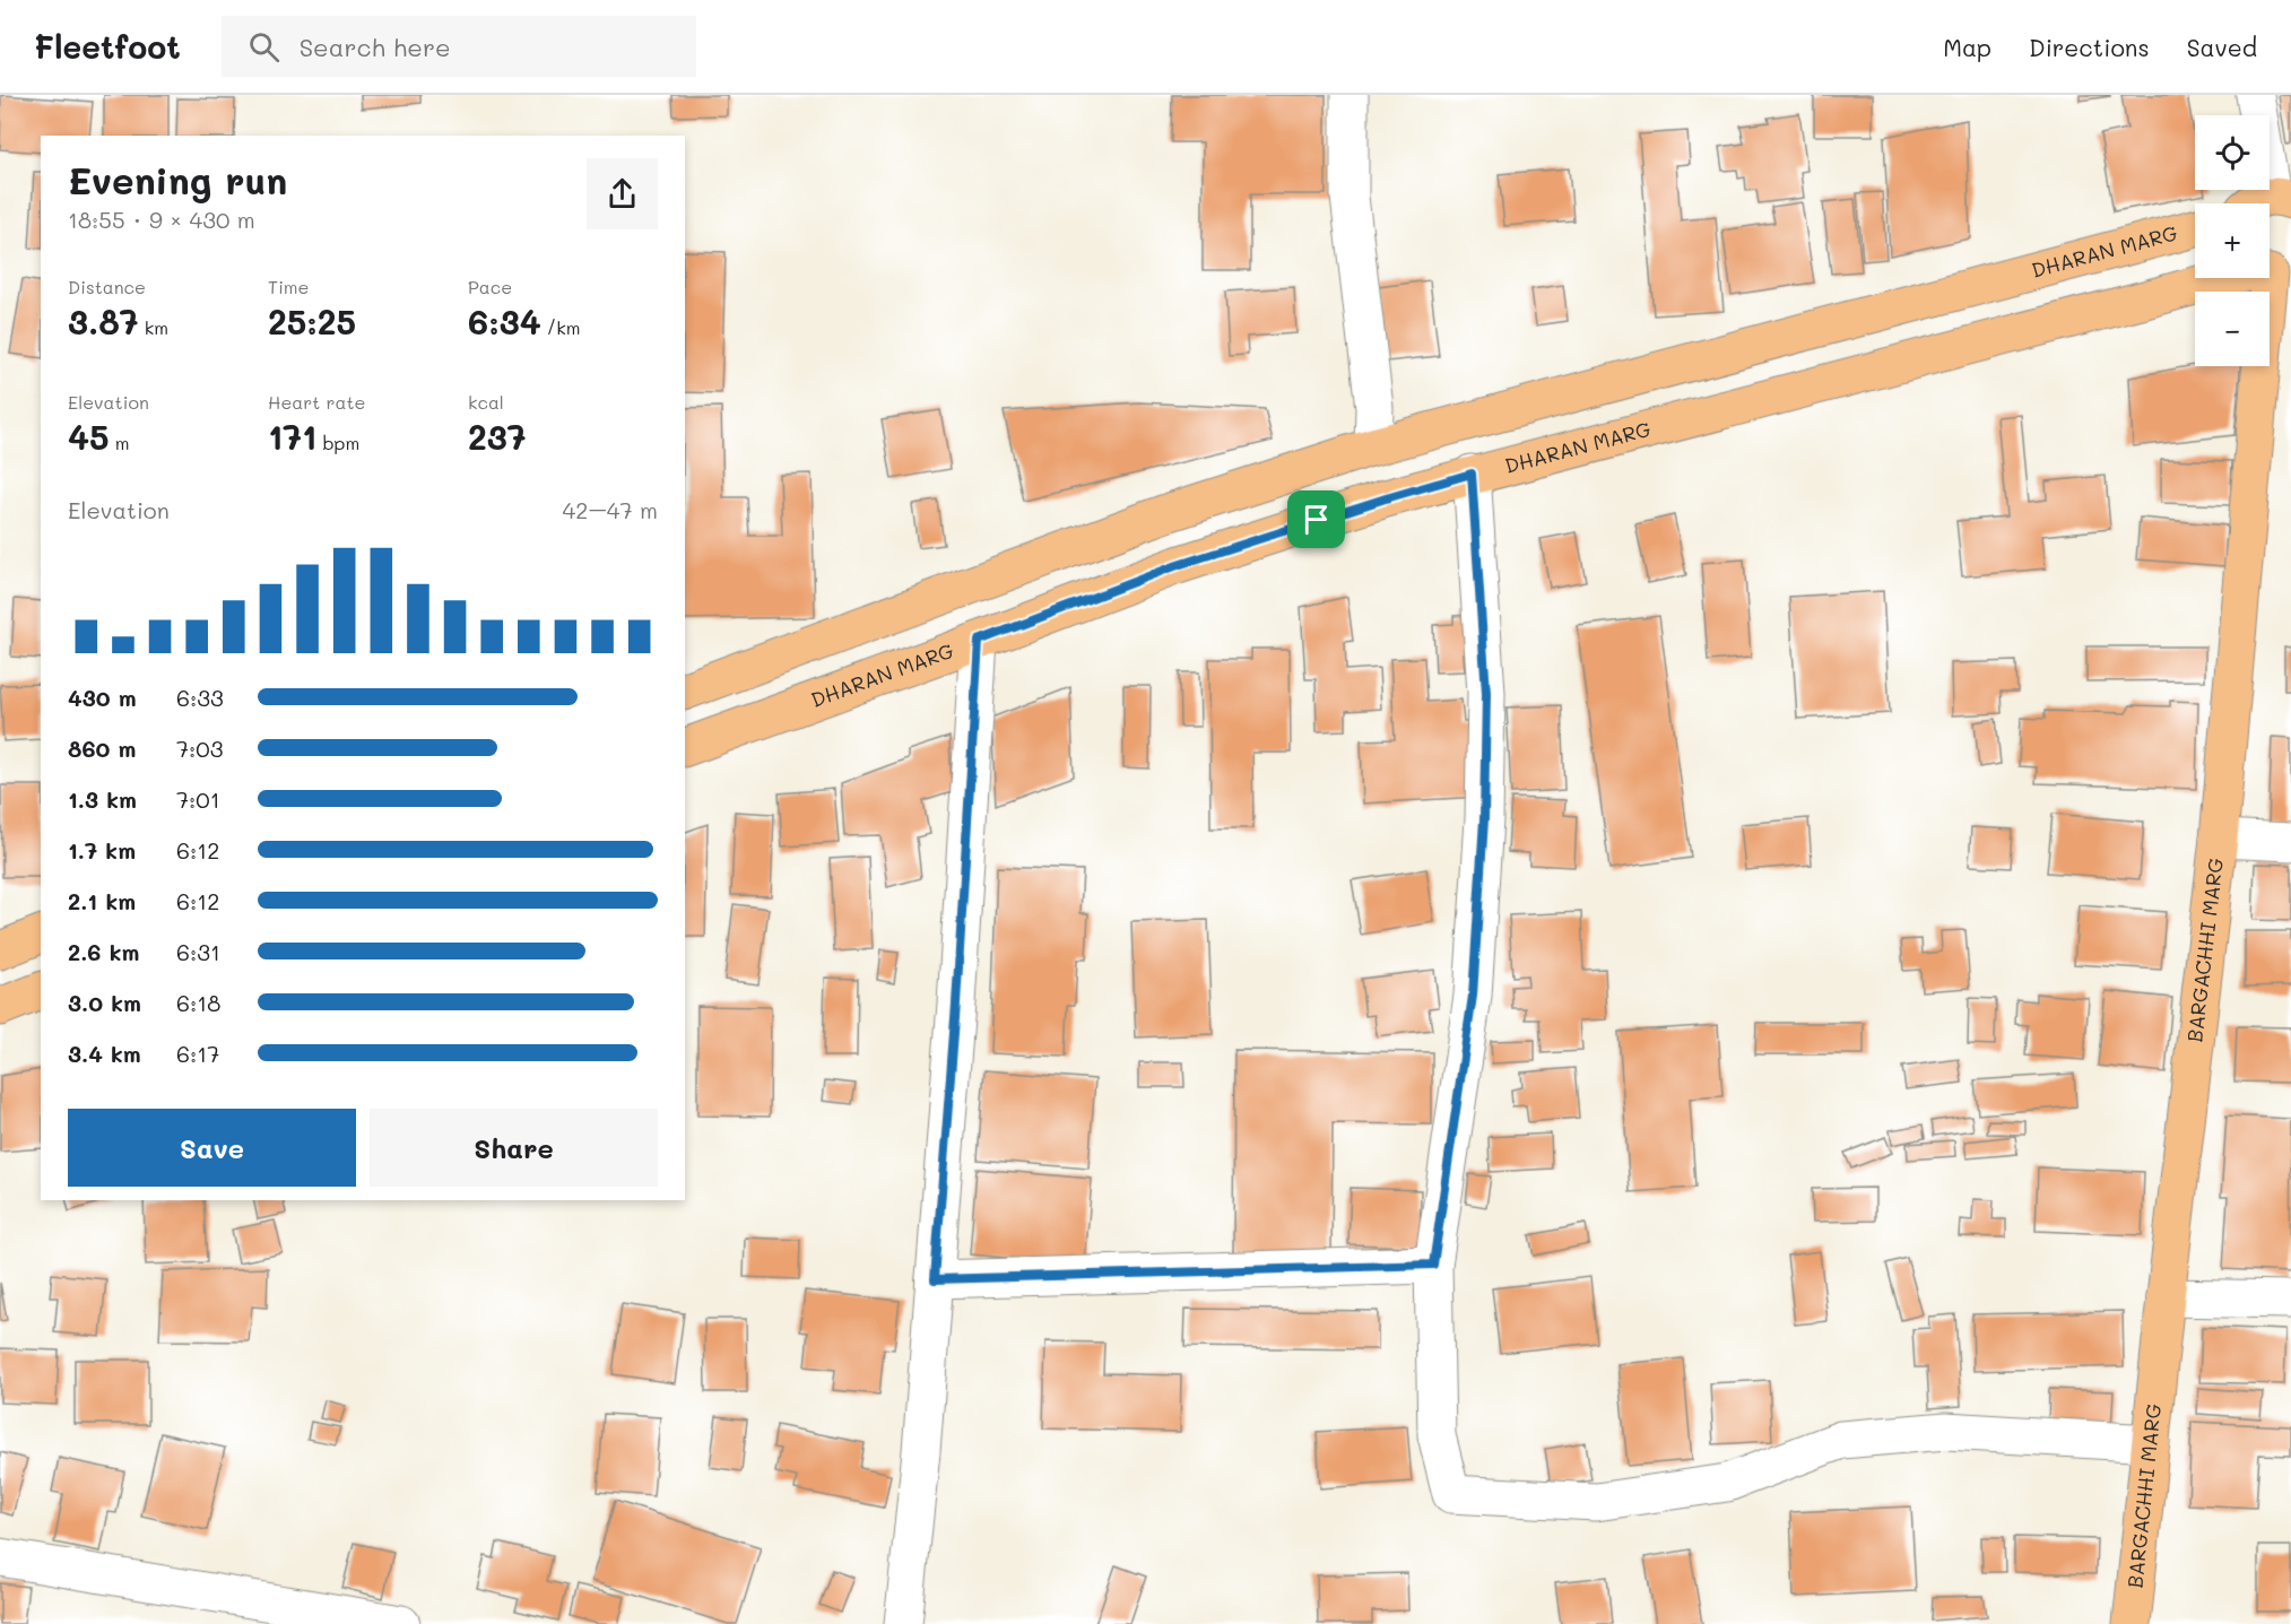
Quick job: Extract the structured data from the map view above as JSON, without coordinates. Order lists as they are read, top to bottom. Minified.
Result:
{"streets":{"main road":["DHARAN MARG","BARGACHHI MARG"]},"page":{"header":"Fleetfoot","search":"Search here","nav":["Map","Directions","Saved"],"map_buttons":["+","−"],"heading":["Evening run","18:55 · 9 × 430 m"],"stats":[["Distance","3.87 km"],["Time","25:25"],["Pace","6:34 /km"],["Elevation","45 m"],["Heart rate","171 bpm"],["kcal","237"]],"chart":["Elevation","42–47 m"],"list":[{"name":"430 m","note":"6:33"},{"name":"860 m","note":"7:03"},{"name":"1.3 km","note":"7:01"},{"name":"1.7 km","note":"6:12"},{"name":"2.1 km","note":"6:12"},{"name":"2.6 km","note":"6:31"},{"name":"3.0 km","note":"6:18"},{"name":"3.4 km","note":"6:17"}],"buttons":["Save","Share"]}}
